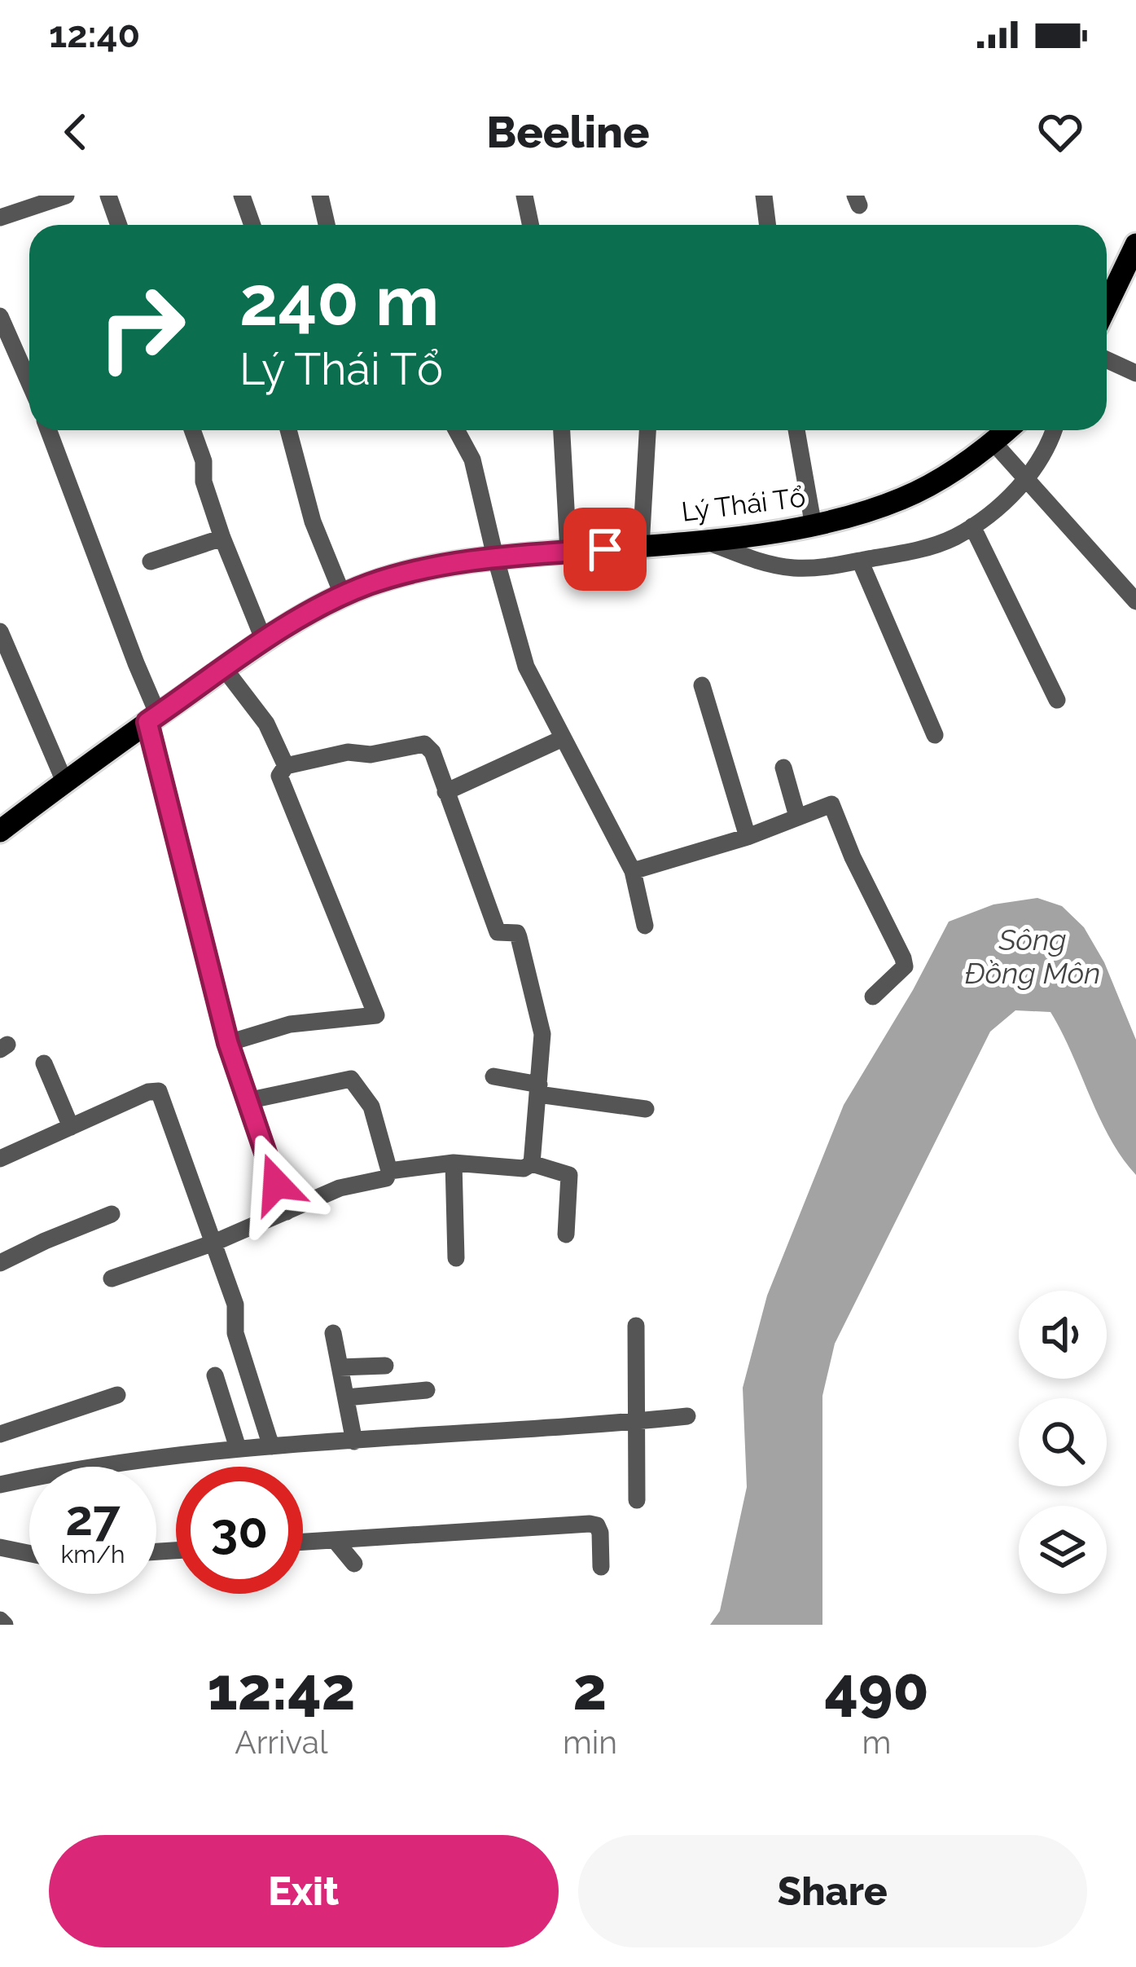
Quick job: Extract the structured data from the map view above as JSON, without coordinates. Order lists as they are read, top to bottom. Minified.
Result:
{"streets":{"main road":["Lý Thái Tổ"]},"water":["Sông Đồng Môn"],"page":{"status":"12:40","header":"Beeline","turn":["240 m","Lý Thái Tổ"],"speed":"27 km/h","limit":"30","eta":["12:42","Arrival","2","min","490","m"],"buttons":["Exit","Share"]}}
